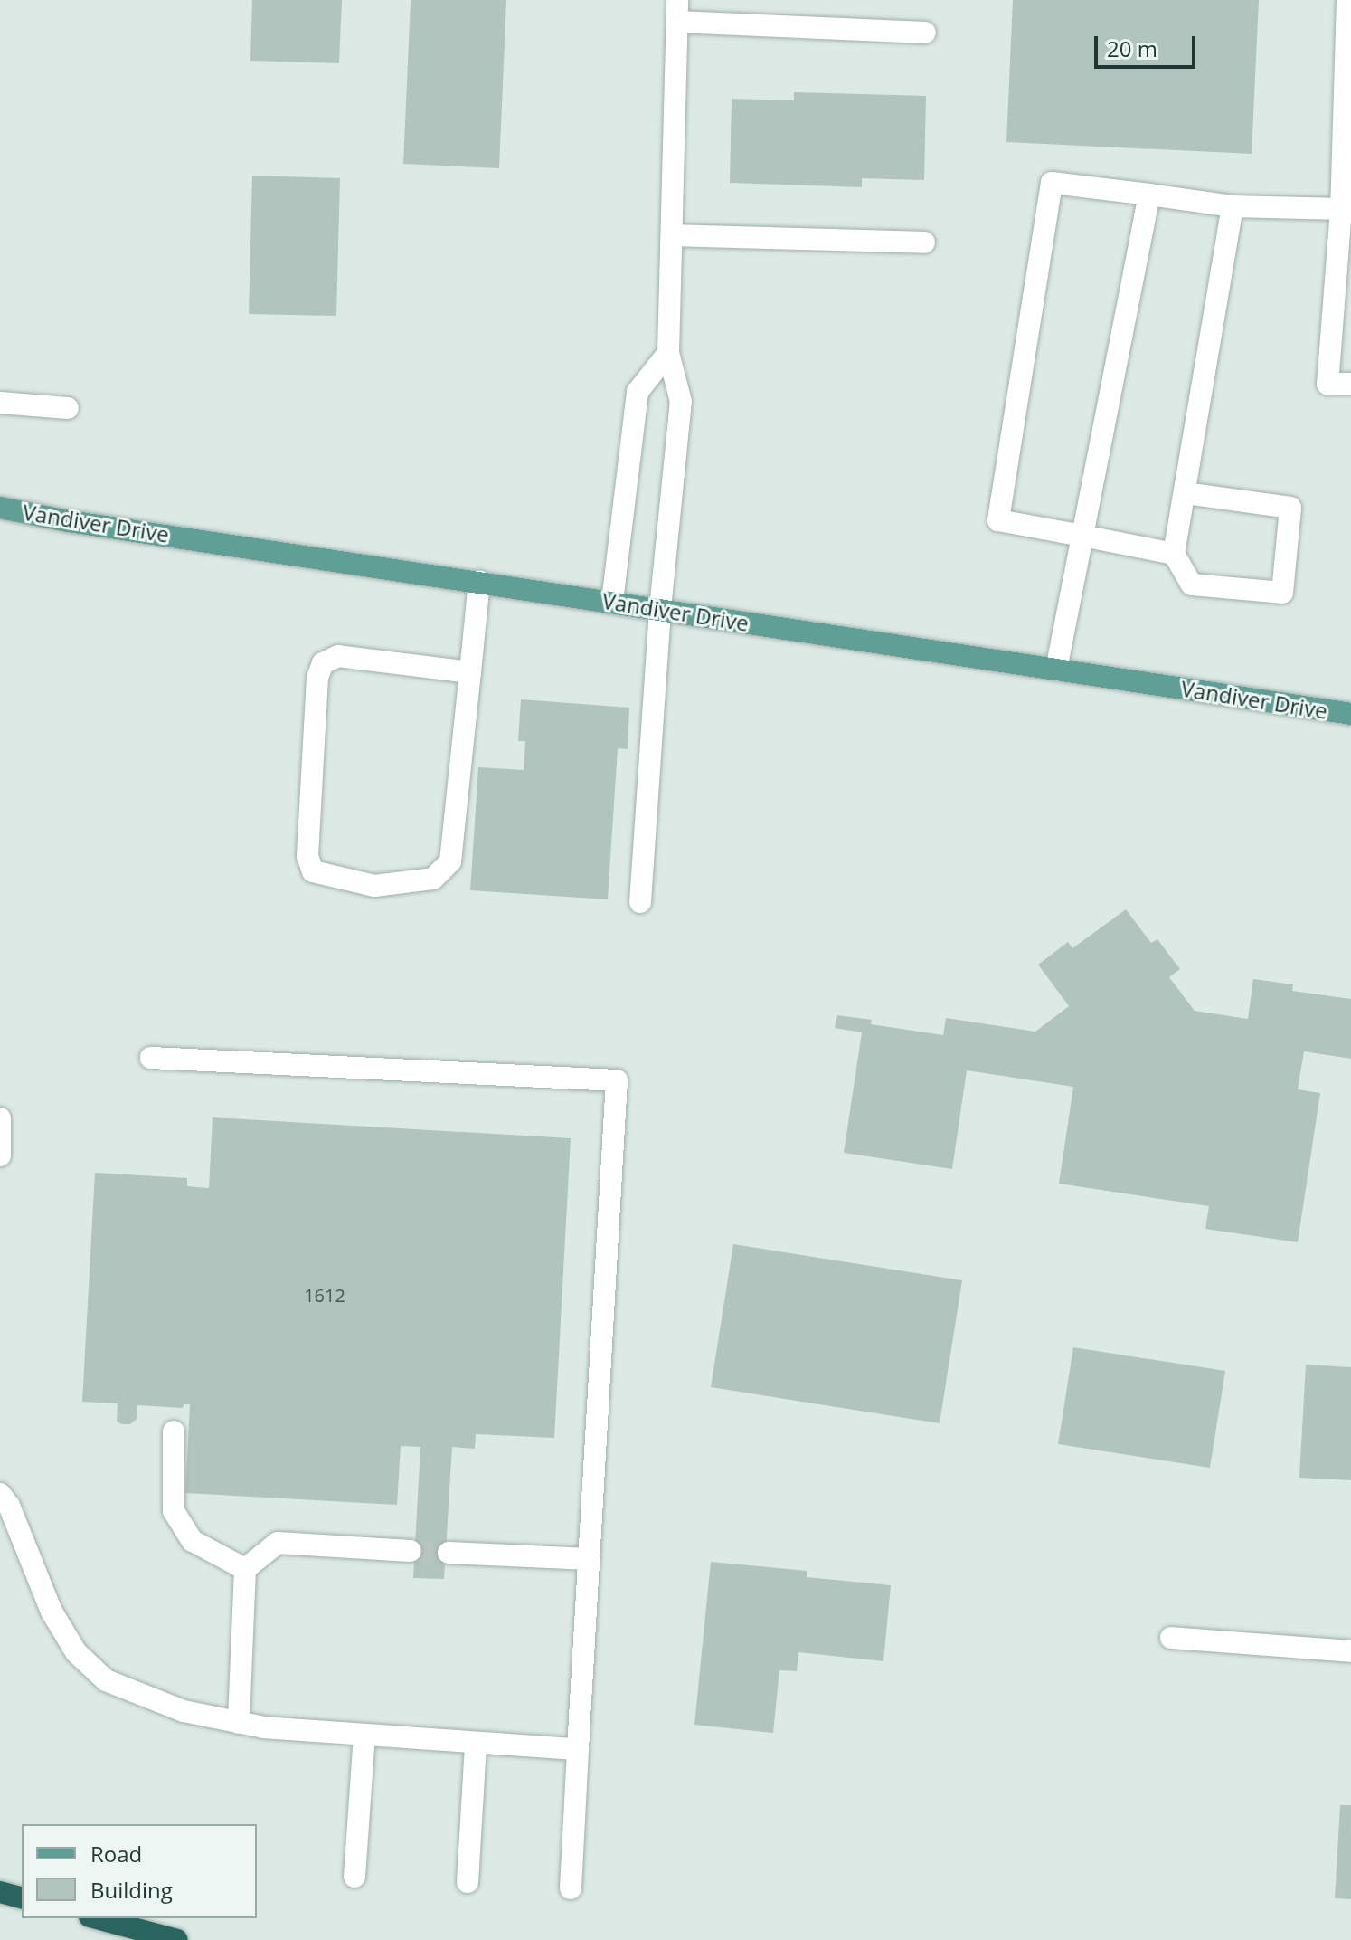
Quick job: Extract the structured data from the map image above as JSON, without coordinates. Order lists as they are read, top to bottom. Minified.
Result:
{"streets":{"main road":["Vandiver Drive"]},"house_numbers":["1612"],"legend":["Road","Building"],"scale_bar":"20 m"}
